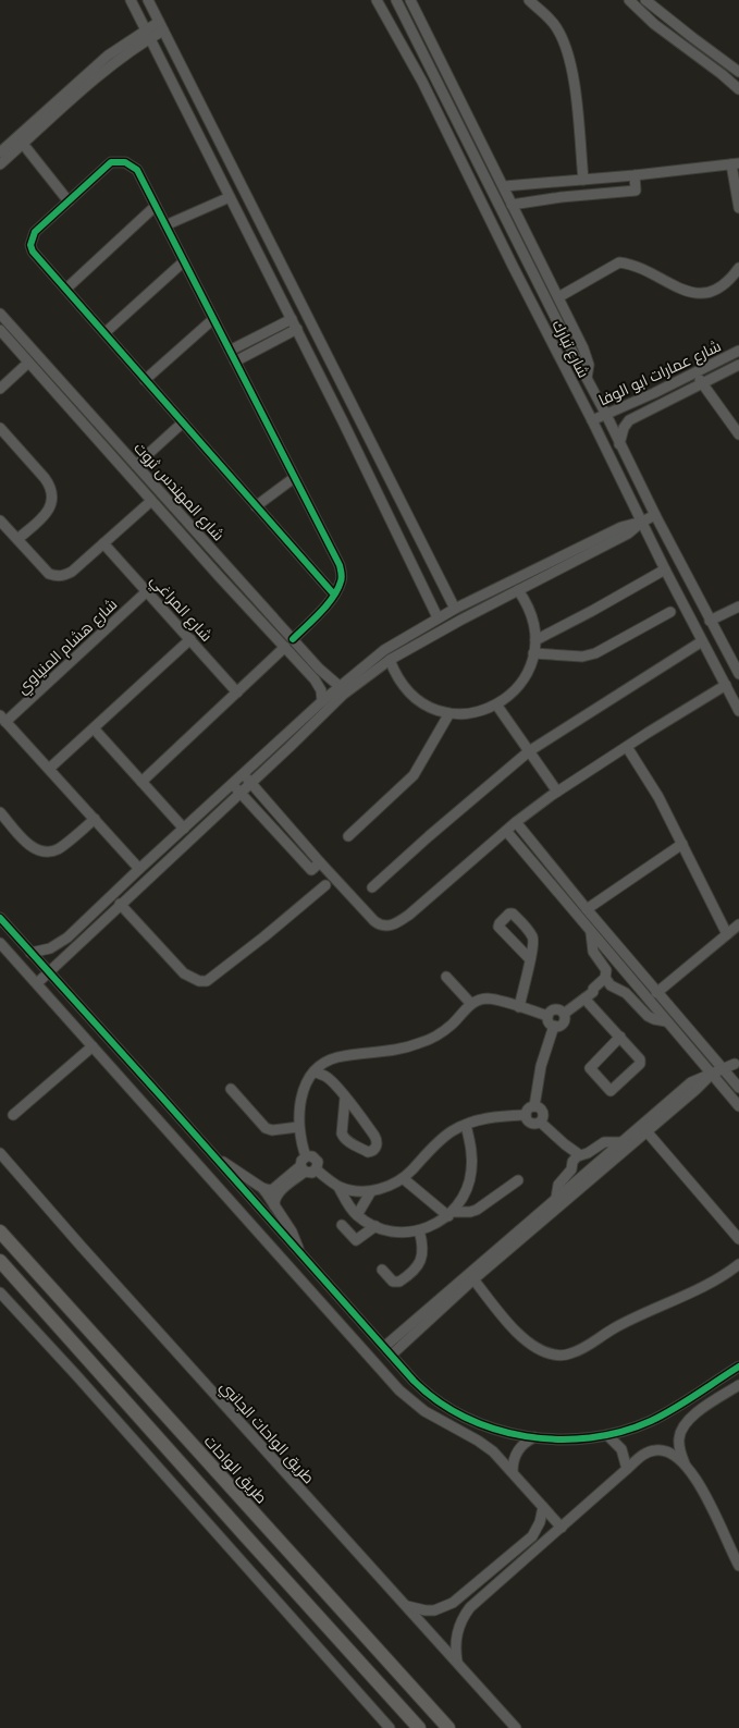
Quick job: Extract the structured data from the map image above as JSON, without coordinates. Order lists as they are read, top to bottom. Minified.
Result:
{"streets":{"highway":["طريق الواحات"],"street":["شارع تبارك","شارع عمارات ابو الوفا","شارع المهندس ثروت","شارع المراغي","شارع هشام المنياوي","طريق الواحات الجانبي"]},"crossings":[["شارع تبارك","شارع عمارات ابو الوفا"],["شارع المراغي","شارع هشام المنياوي"]]}
